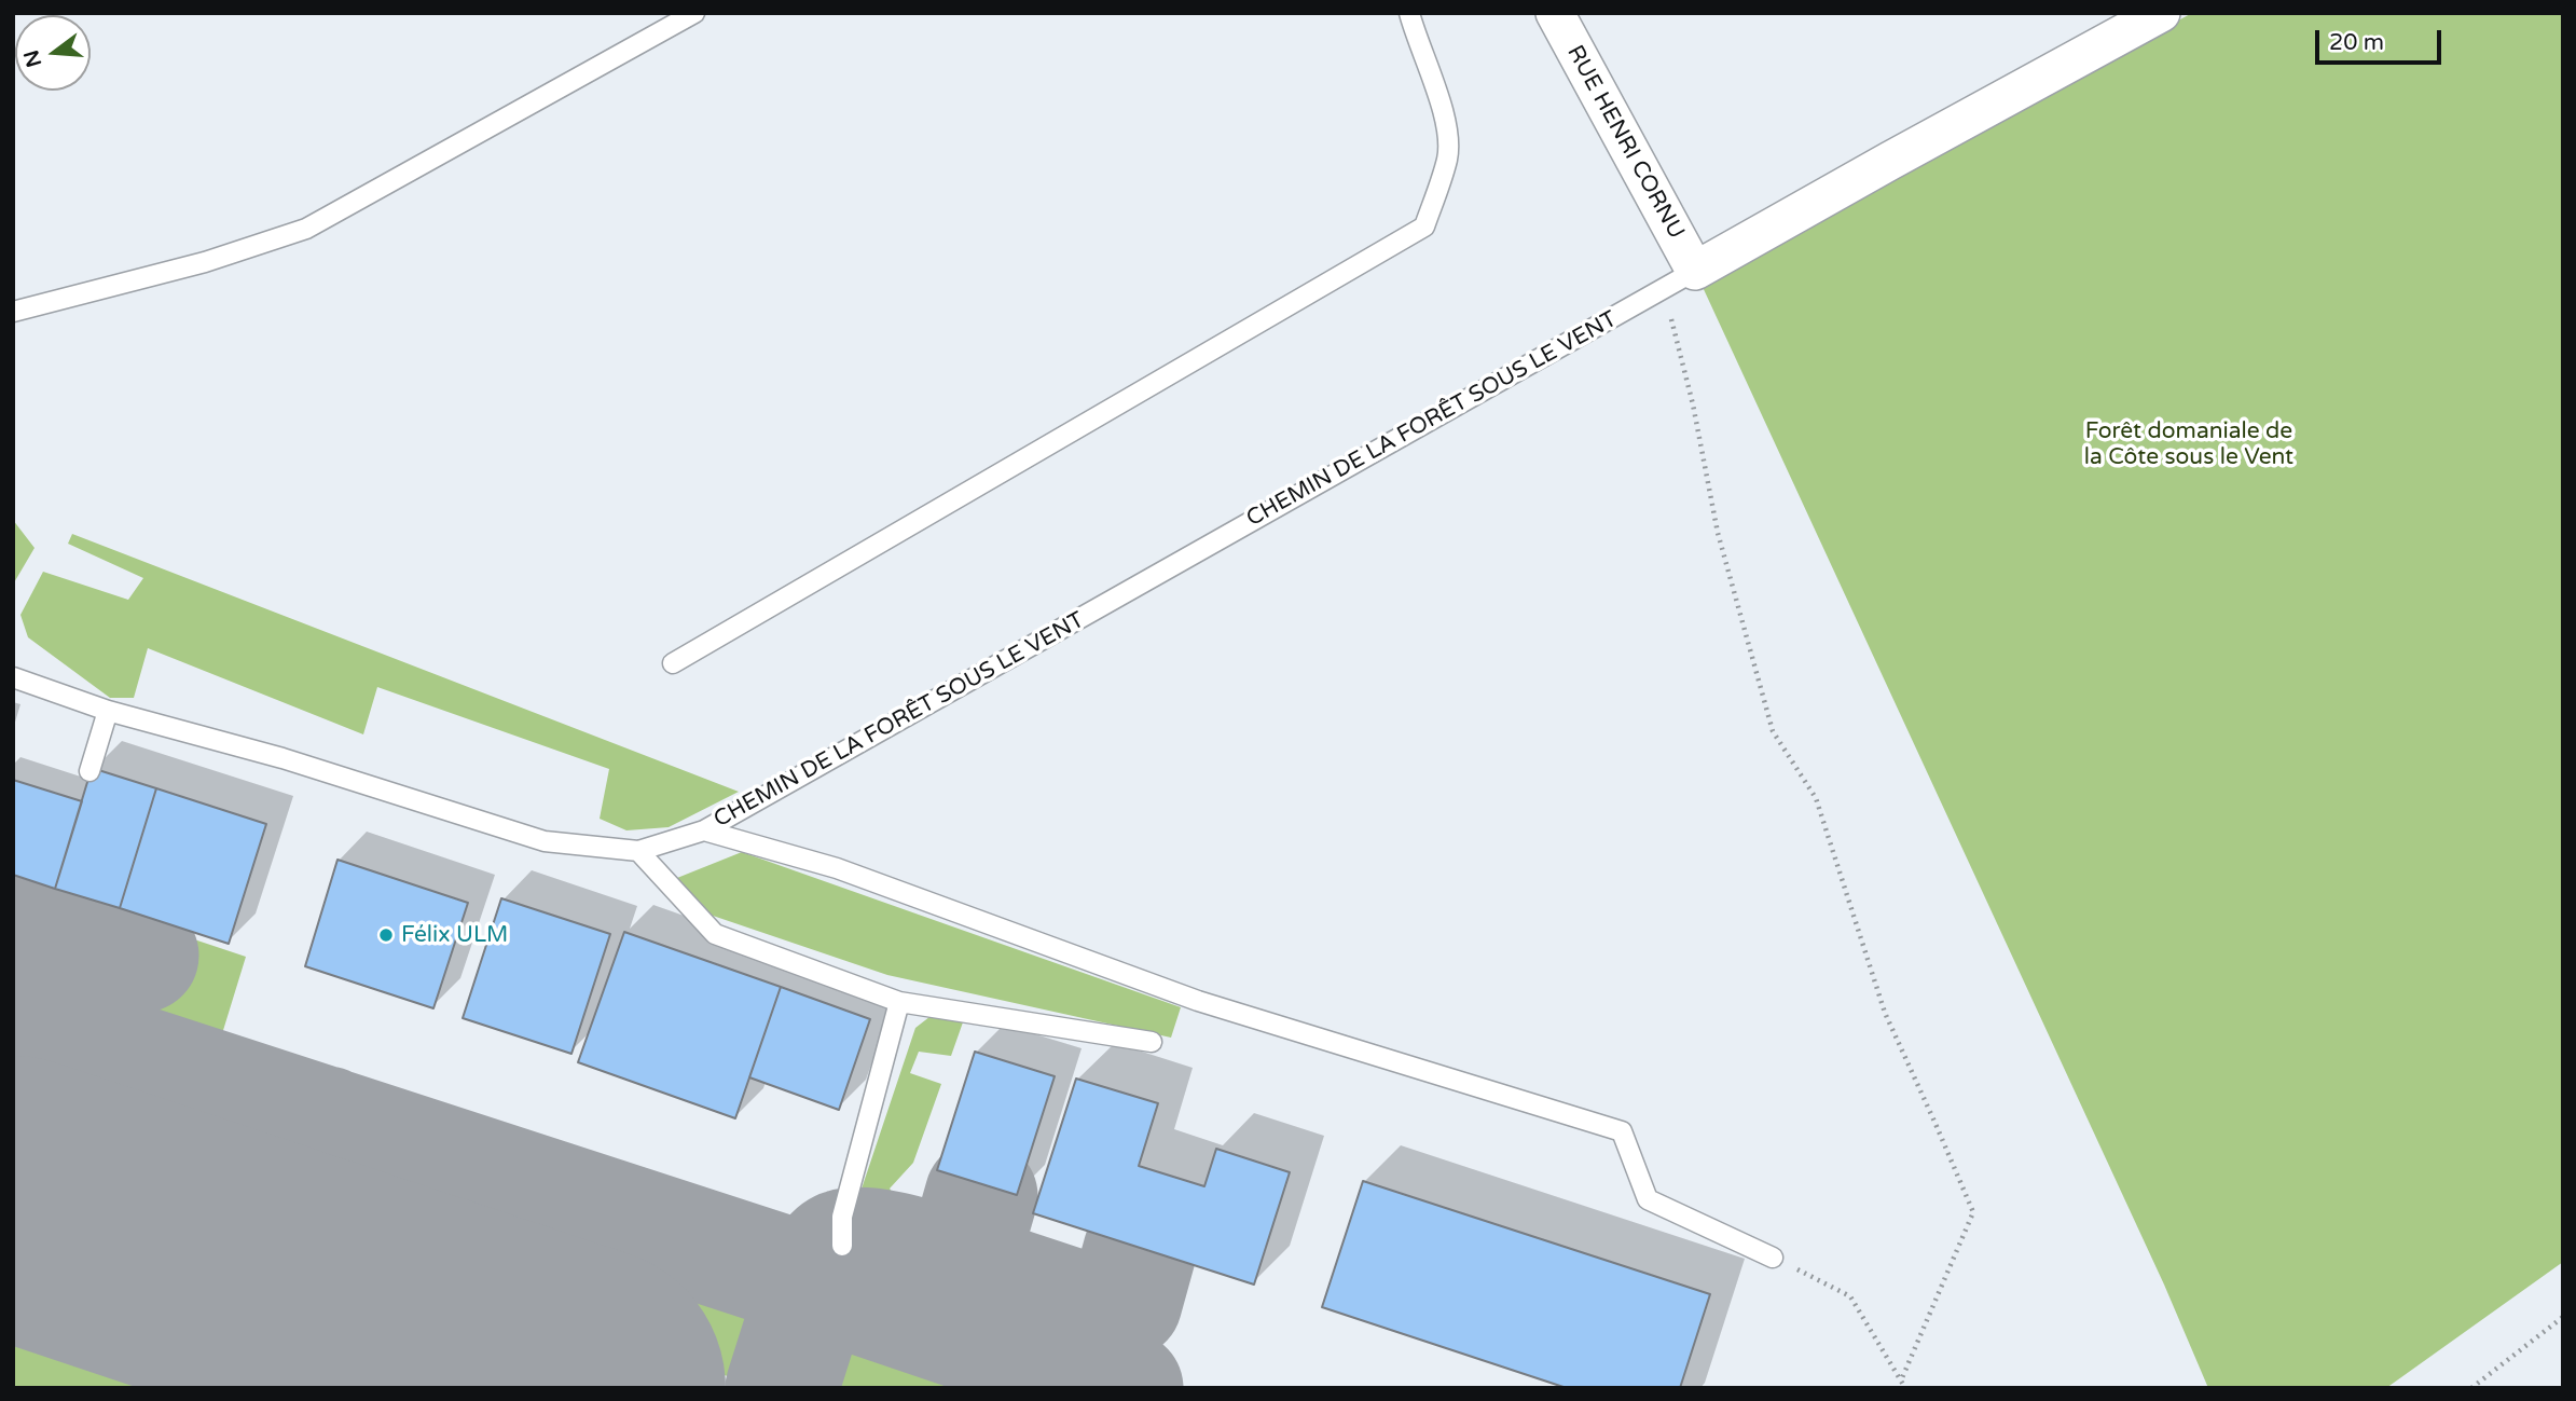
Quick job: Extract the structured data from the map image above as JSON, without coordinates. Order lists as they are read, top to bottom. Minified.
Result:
{"streets":{"street":["RUE HENRI CORNU","CHEMIN DE LA FORÊT SOUS LE VENT"]},"crossings":[["RUE HENRI CORNU","CHEMIN DE LA FORÊT SOUS LE VENT"]],"parks":["Forêt domaniale de la Côte sous le Vent"],"places":["Félix ULM"],"scale_bar":"20 m","north":"left"}
